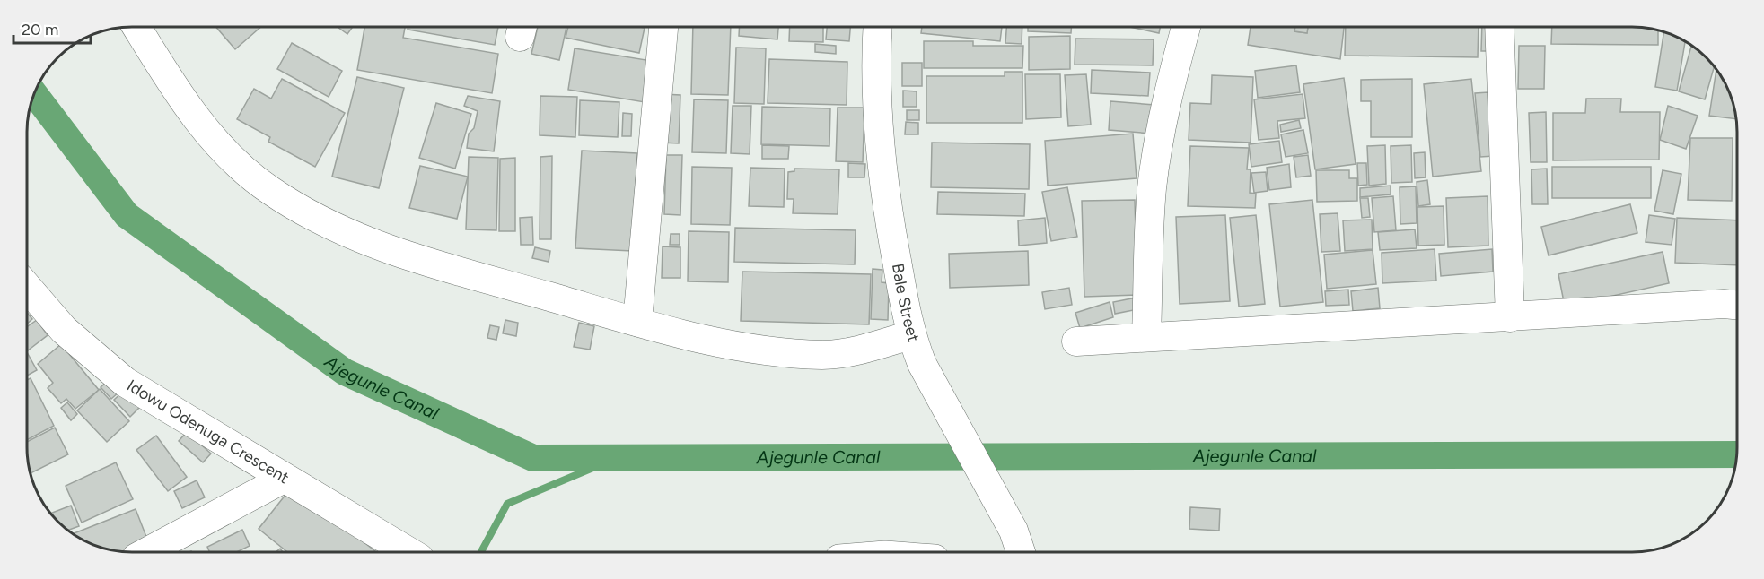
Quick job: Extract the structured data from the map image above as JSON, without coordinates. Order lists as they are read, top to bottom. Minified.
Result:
{"streets":{"street":["Bale Street","Idowu Odenuga Crescent"]},"water":["Ajegunle Canal"],"scale_bar":"20 m"}
